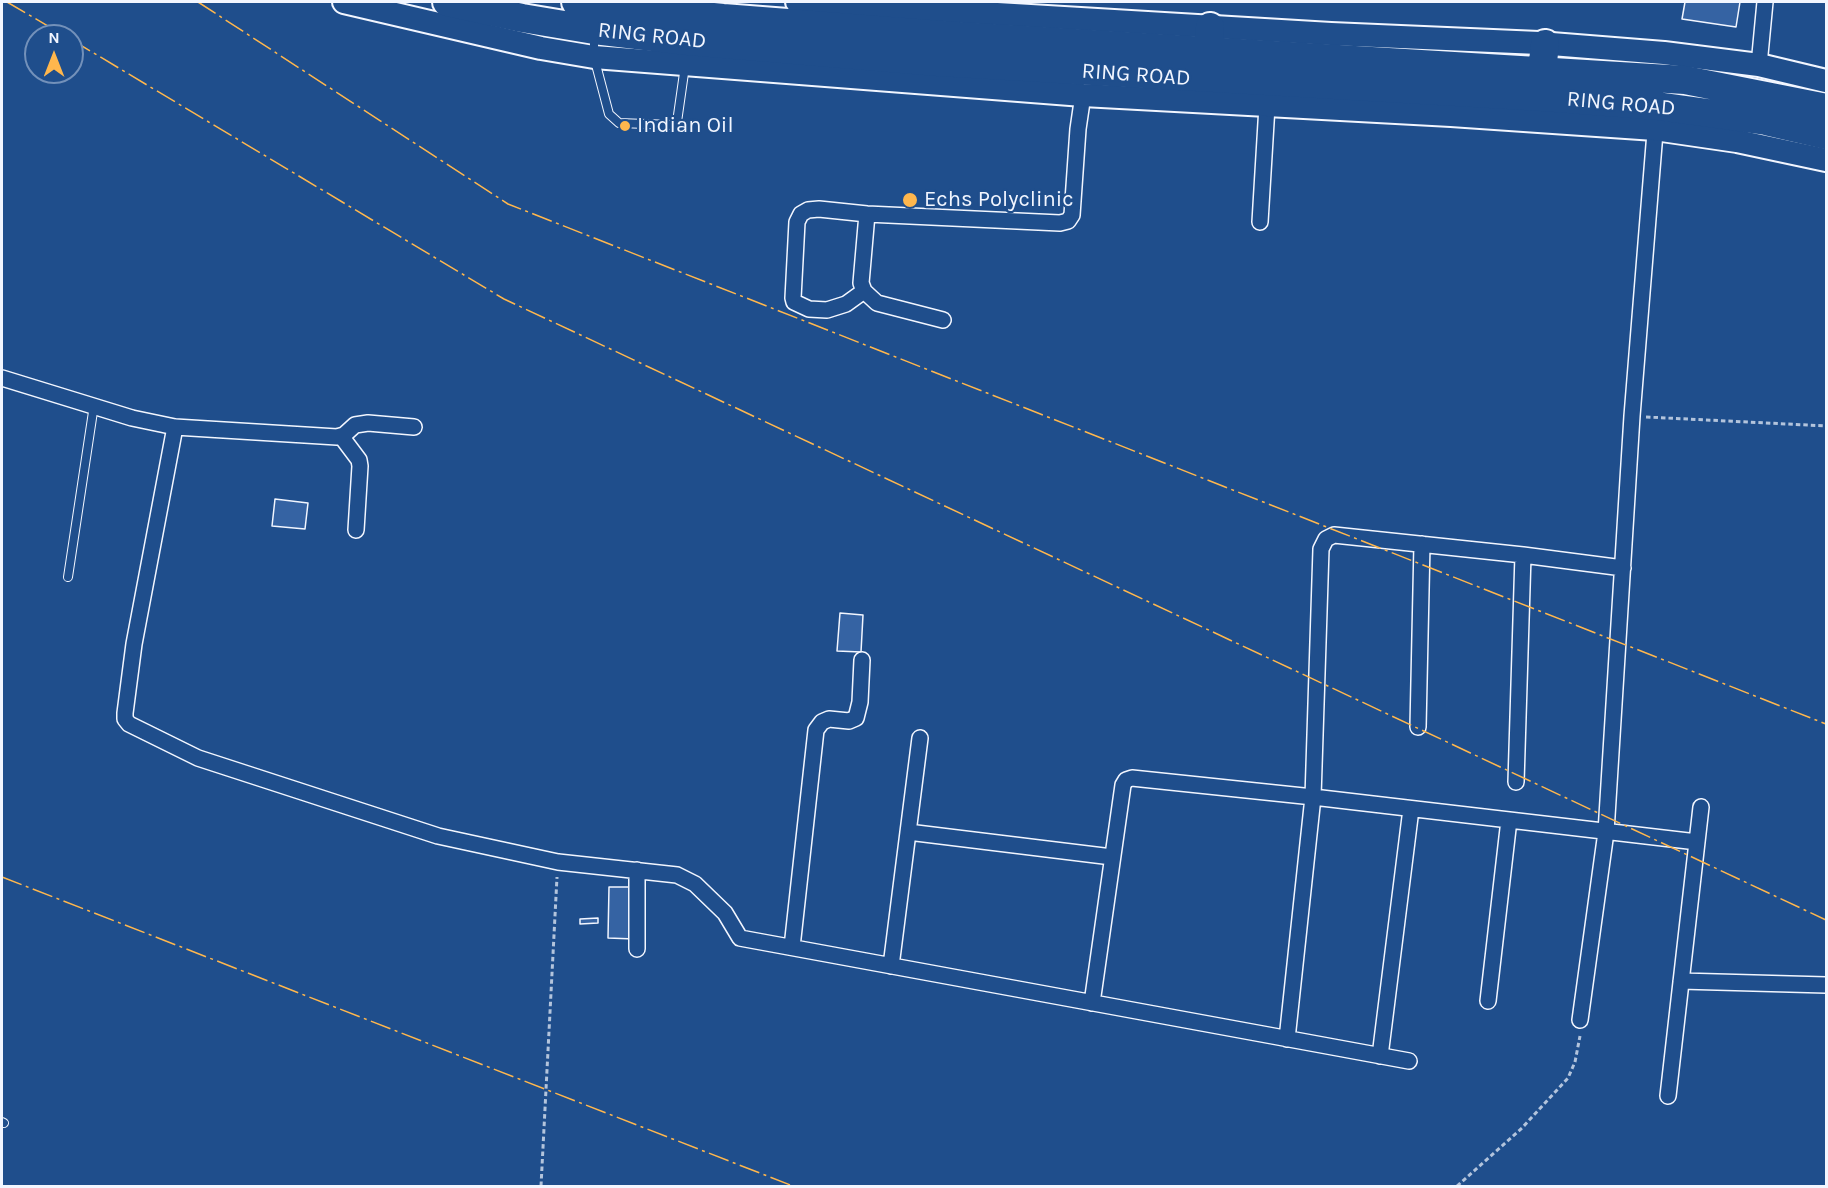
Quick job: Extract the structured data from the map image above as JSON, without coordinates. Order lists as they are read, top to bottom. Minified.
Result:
{"streets":{"highway":["RING ROAD"]},"places":["Indian Oil","Echs Polyclinic"],"north":"top"}
